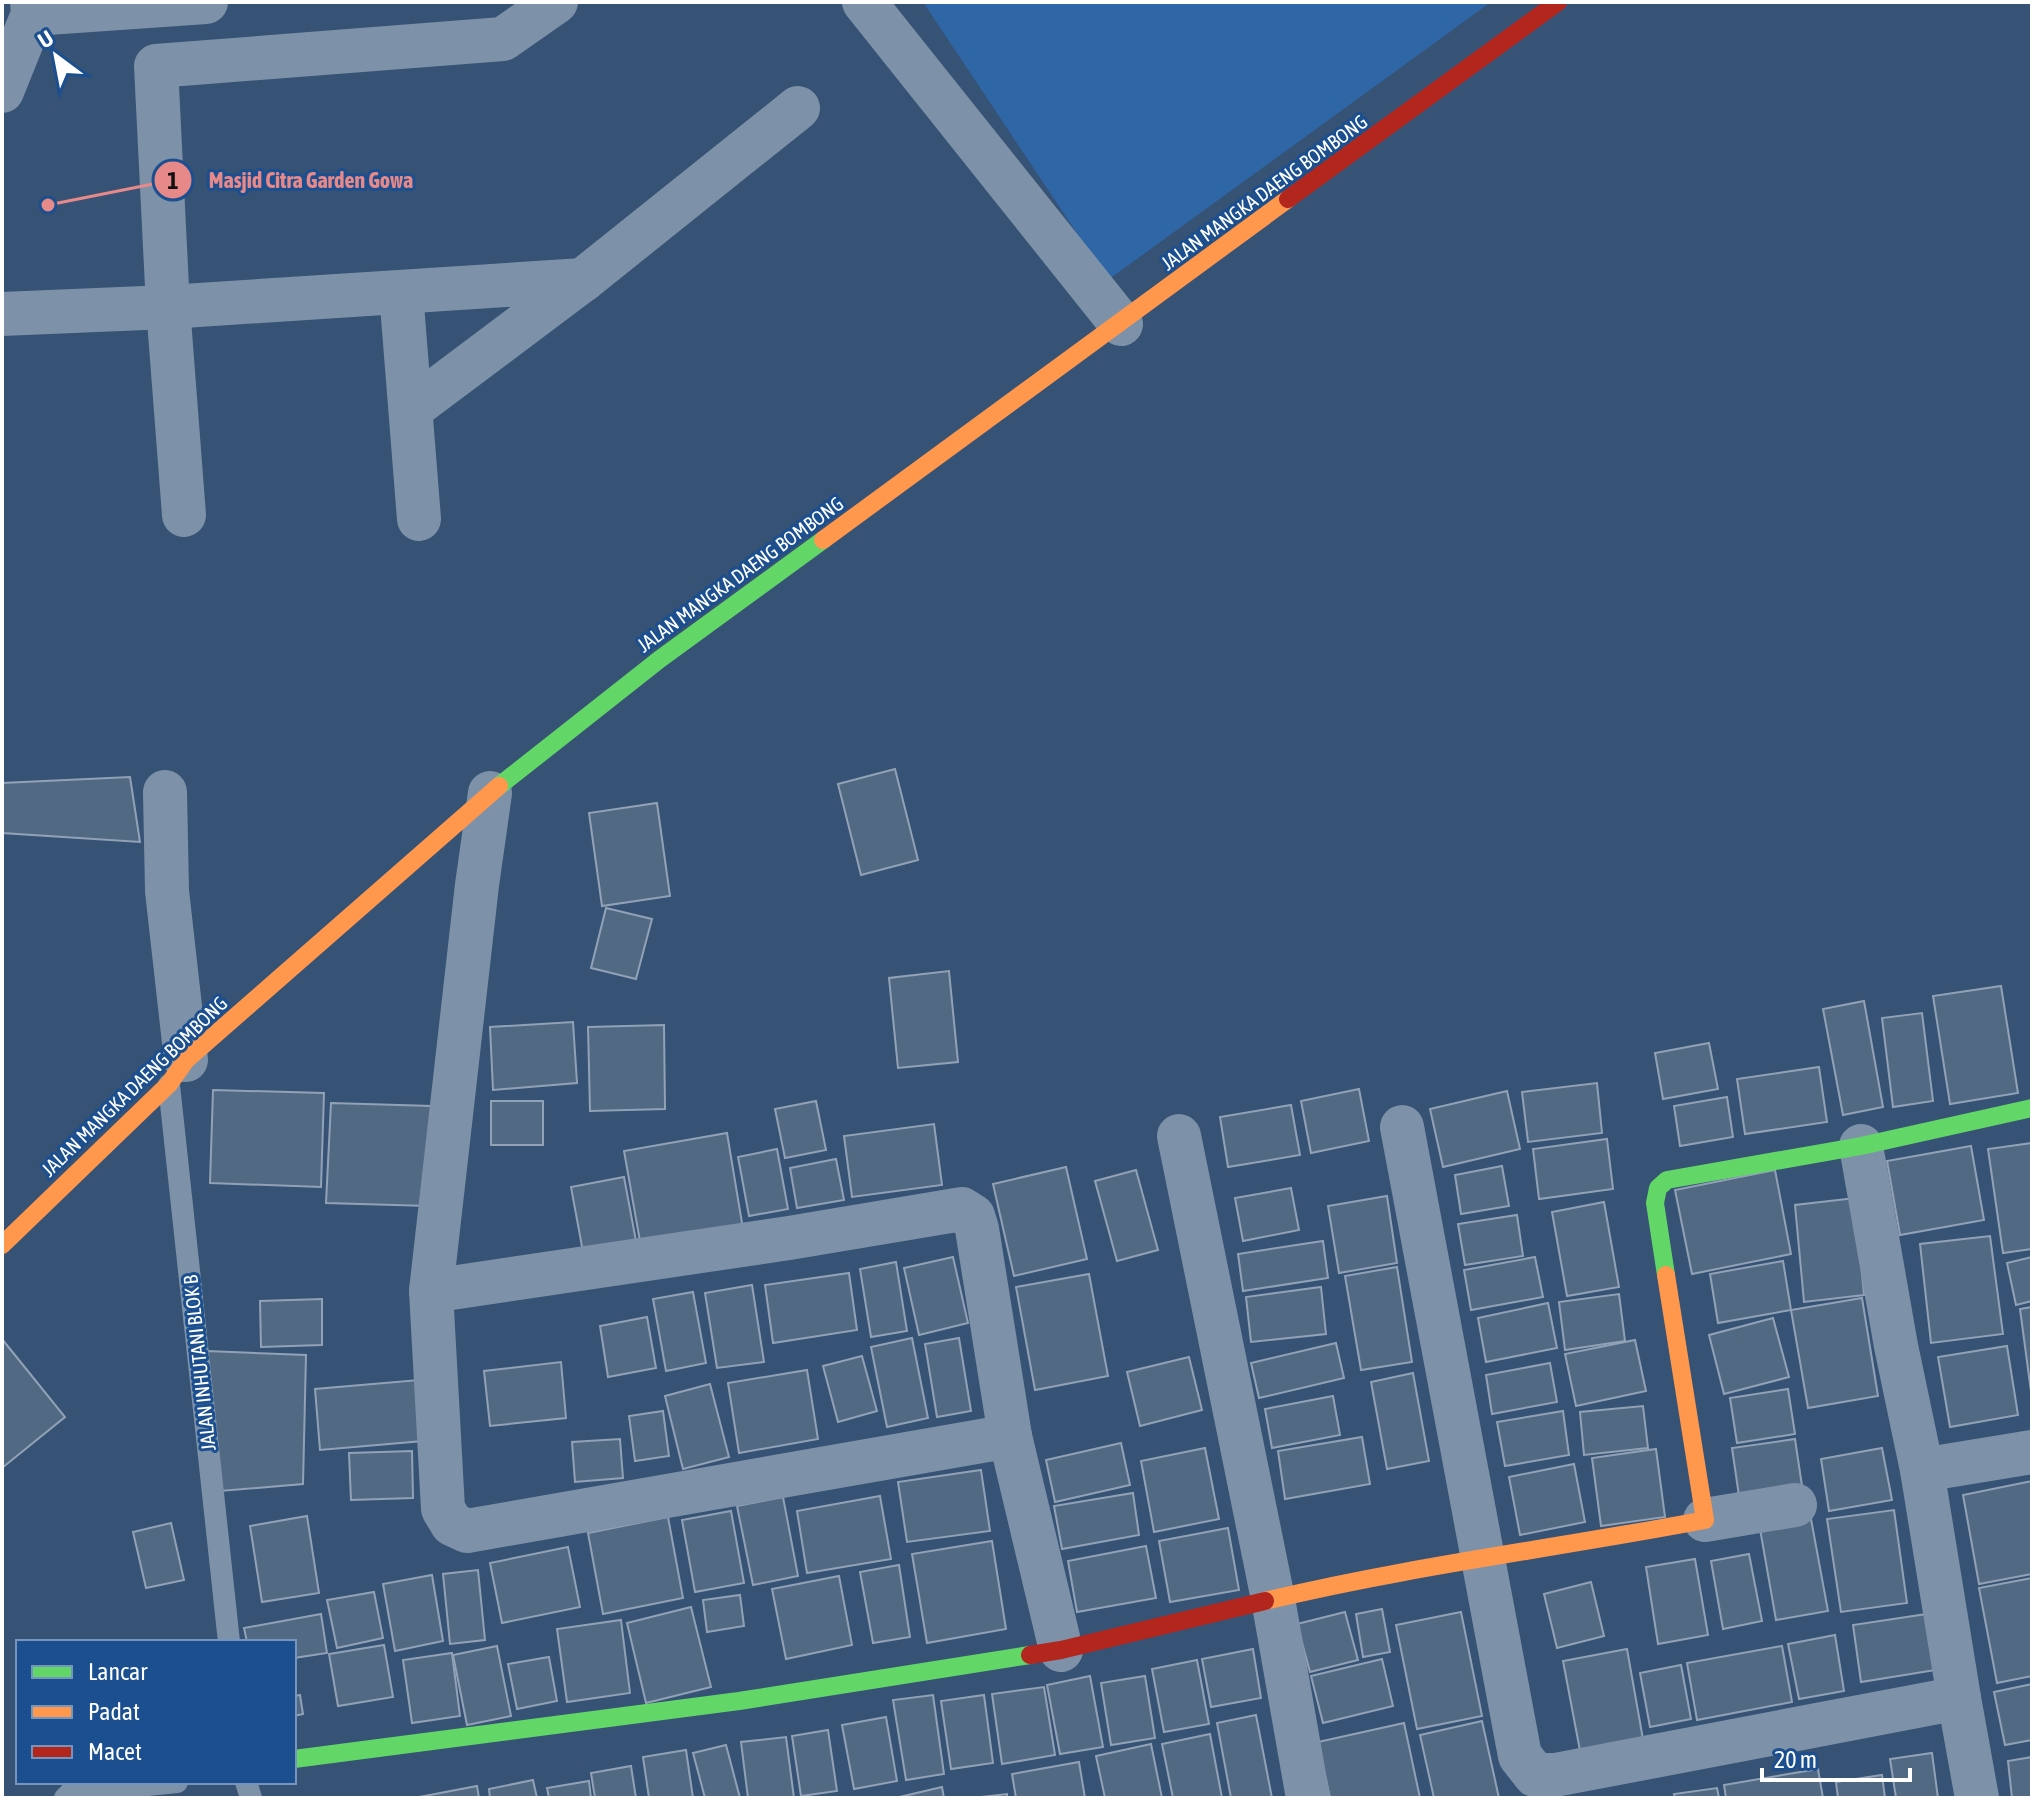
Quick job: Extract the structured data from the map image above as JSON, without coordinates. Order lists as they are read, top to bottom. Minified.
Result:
{"streets":{"street":["JALAN MANGKA DAENG BOMBONG"],"lane":["JALAN INHUTANI BLOK B"]},"crossings":[["JALAN MANGKA DAENG BOMBONG","JALAN INHUTANI BLOK B"]],"places":["Masjid Citra Garden Gowa"],"legend":["Lancar","Padat","Macet"],"scale_bar":"20 m","north":"top left"}
